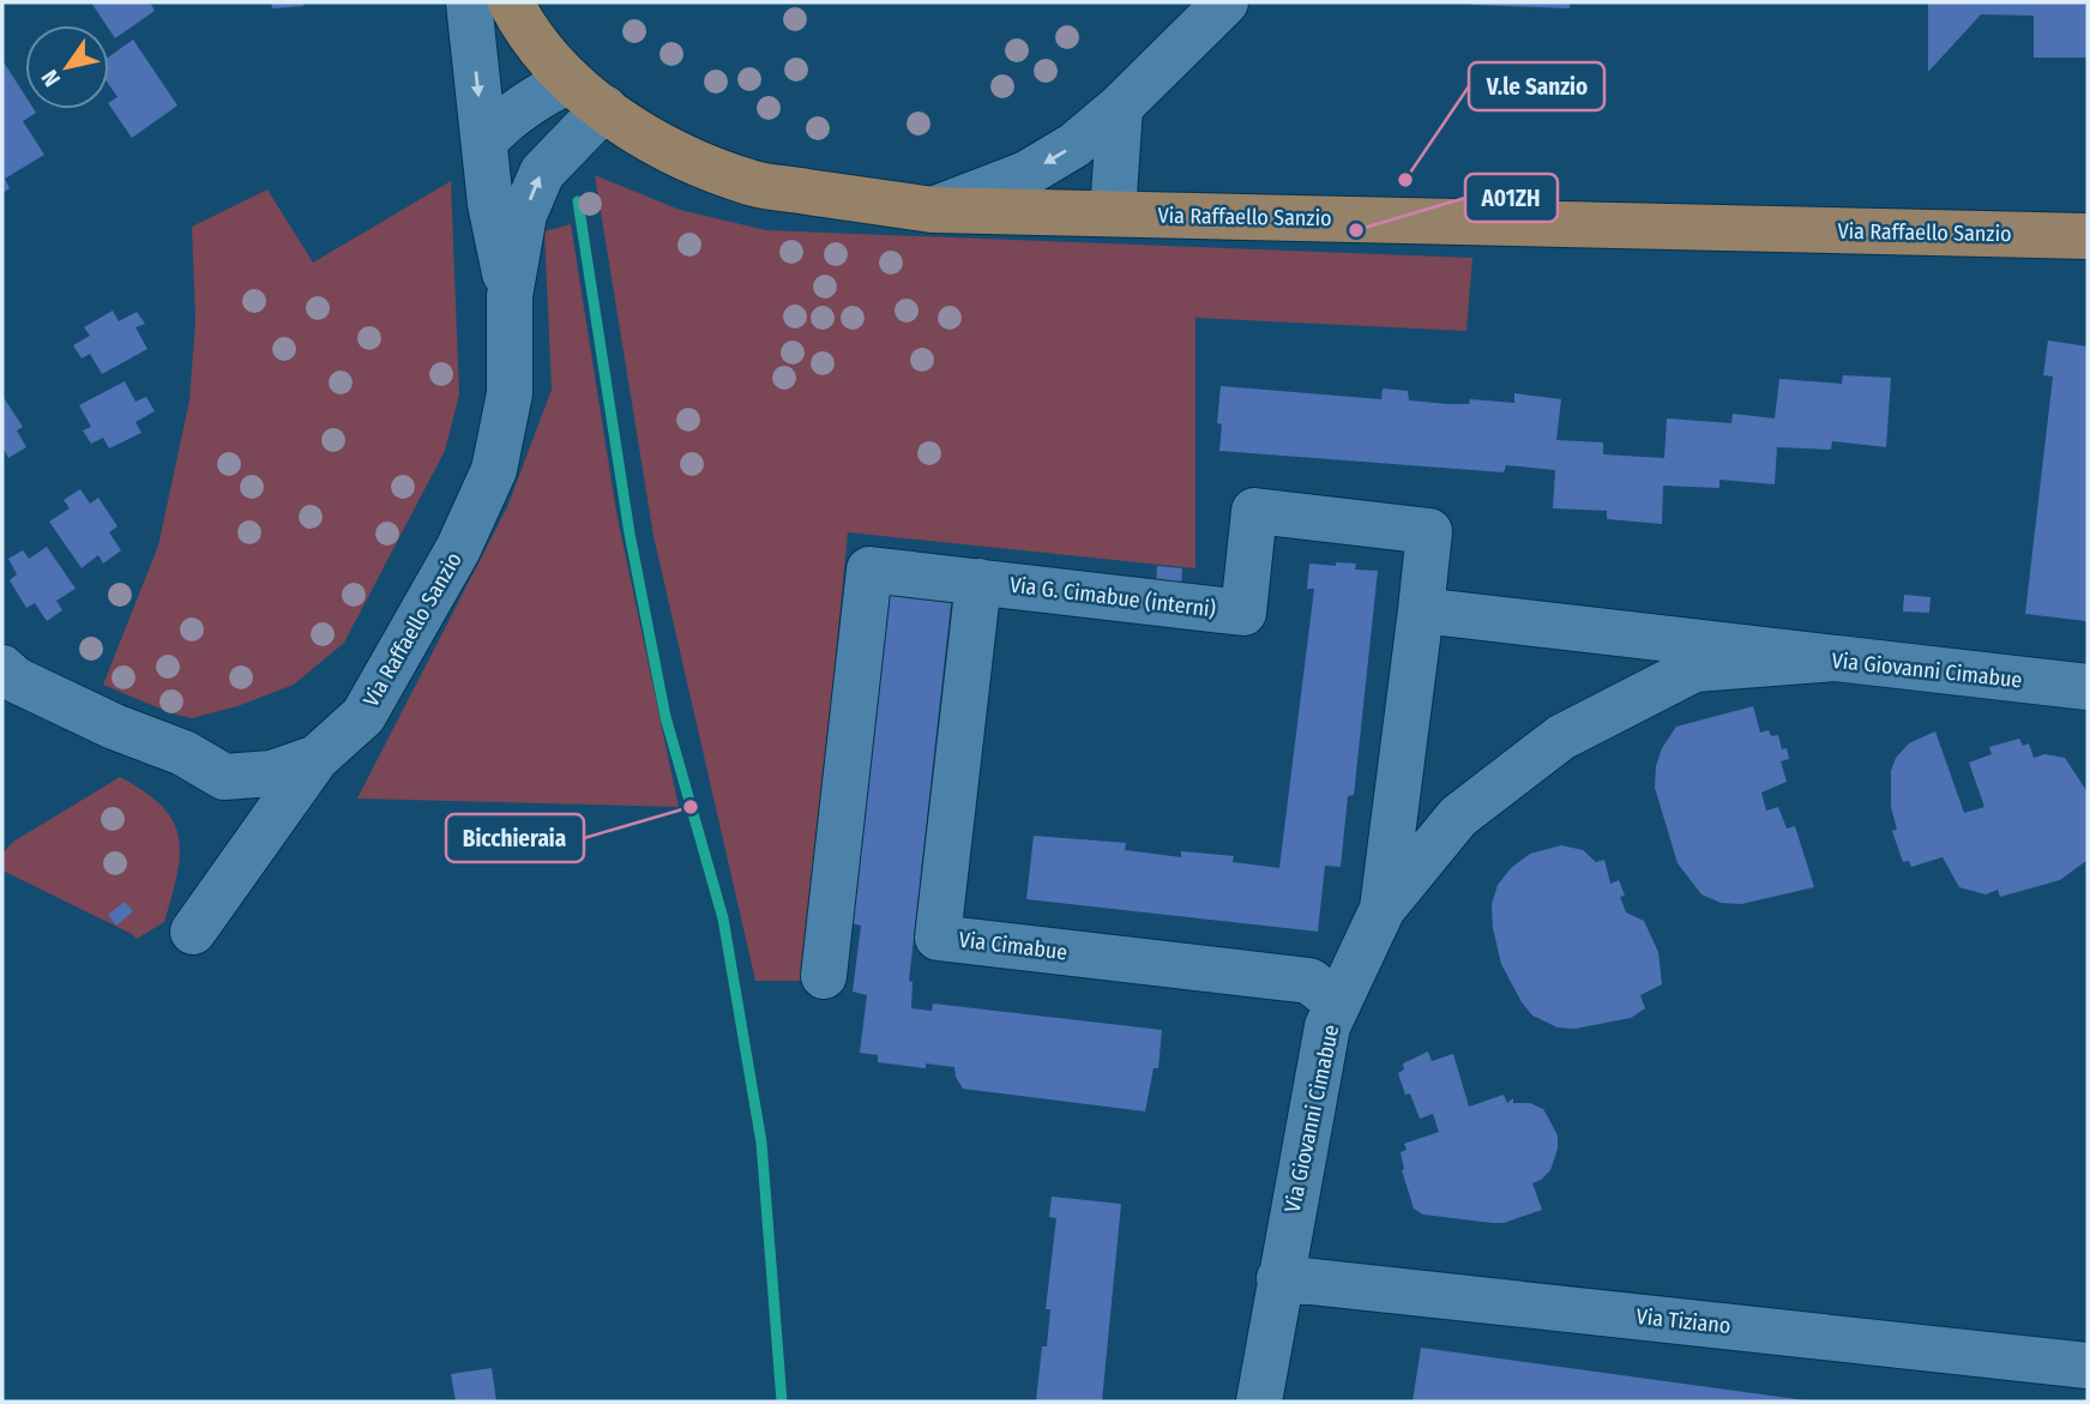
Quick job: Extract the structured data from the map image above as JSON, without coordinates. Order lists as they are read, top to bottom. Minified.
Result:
{"streets":{"main road":["Via Raffaello Sanzio"],"street":["Via G. Cimabue (interni)","Via Giovanni Cimabue","Via Cimabue","Via Tiziano"]},"crossings":[["Via G. Cimabue (interni)","Via Cimabue"],["Via Giovanni Cimabue","Via Cimabue"],["Via Giovanni Cimabue","Via Tiziano"]],"places":["V.le Sanzio","A01ZH","Bicchieraia"],"north":"bottom left"}
